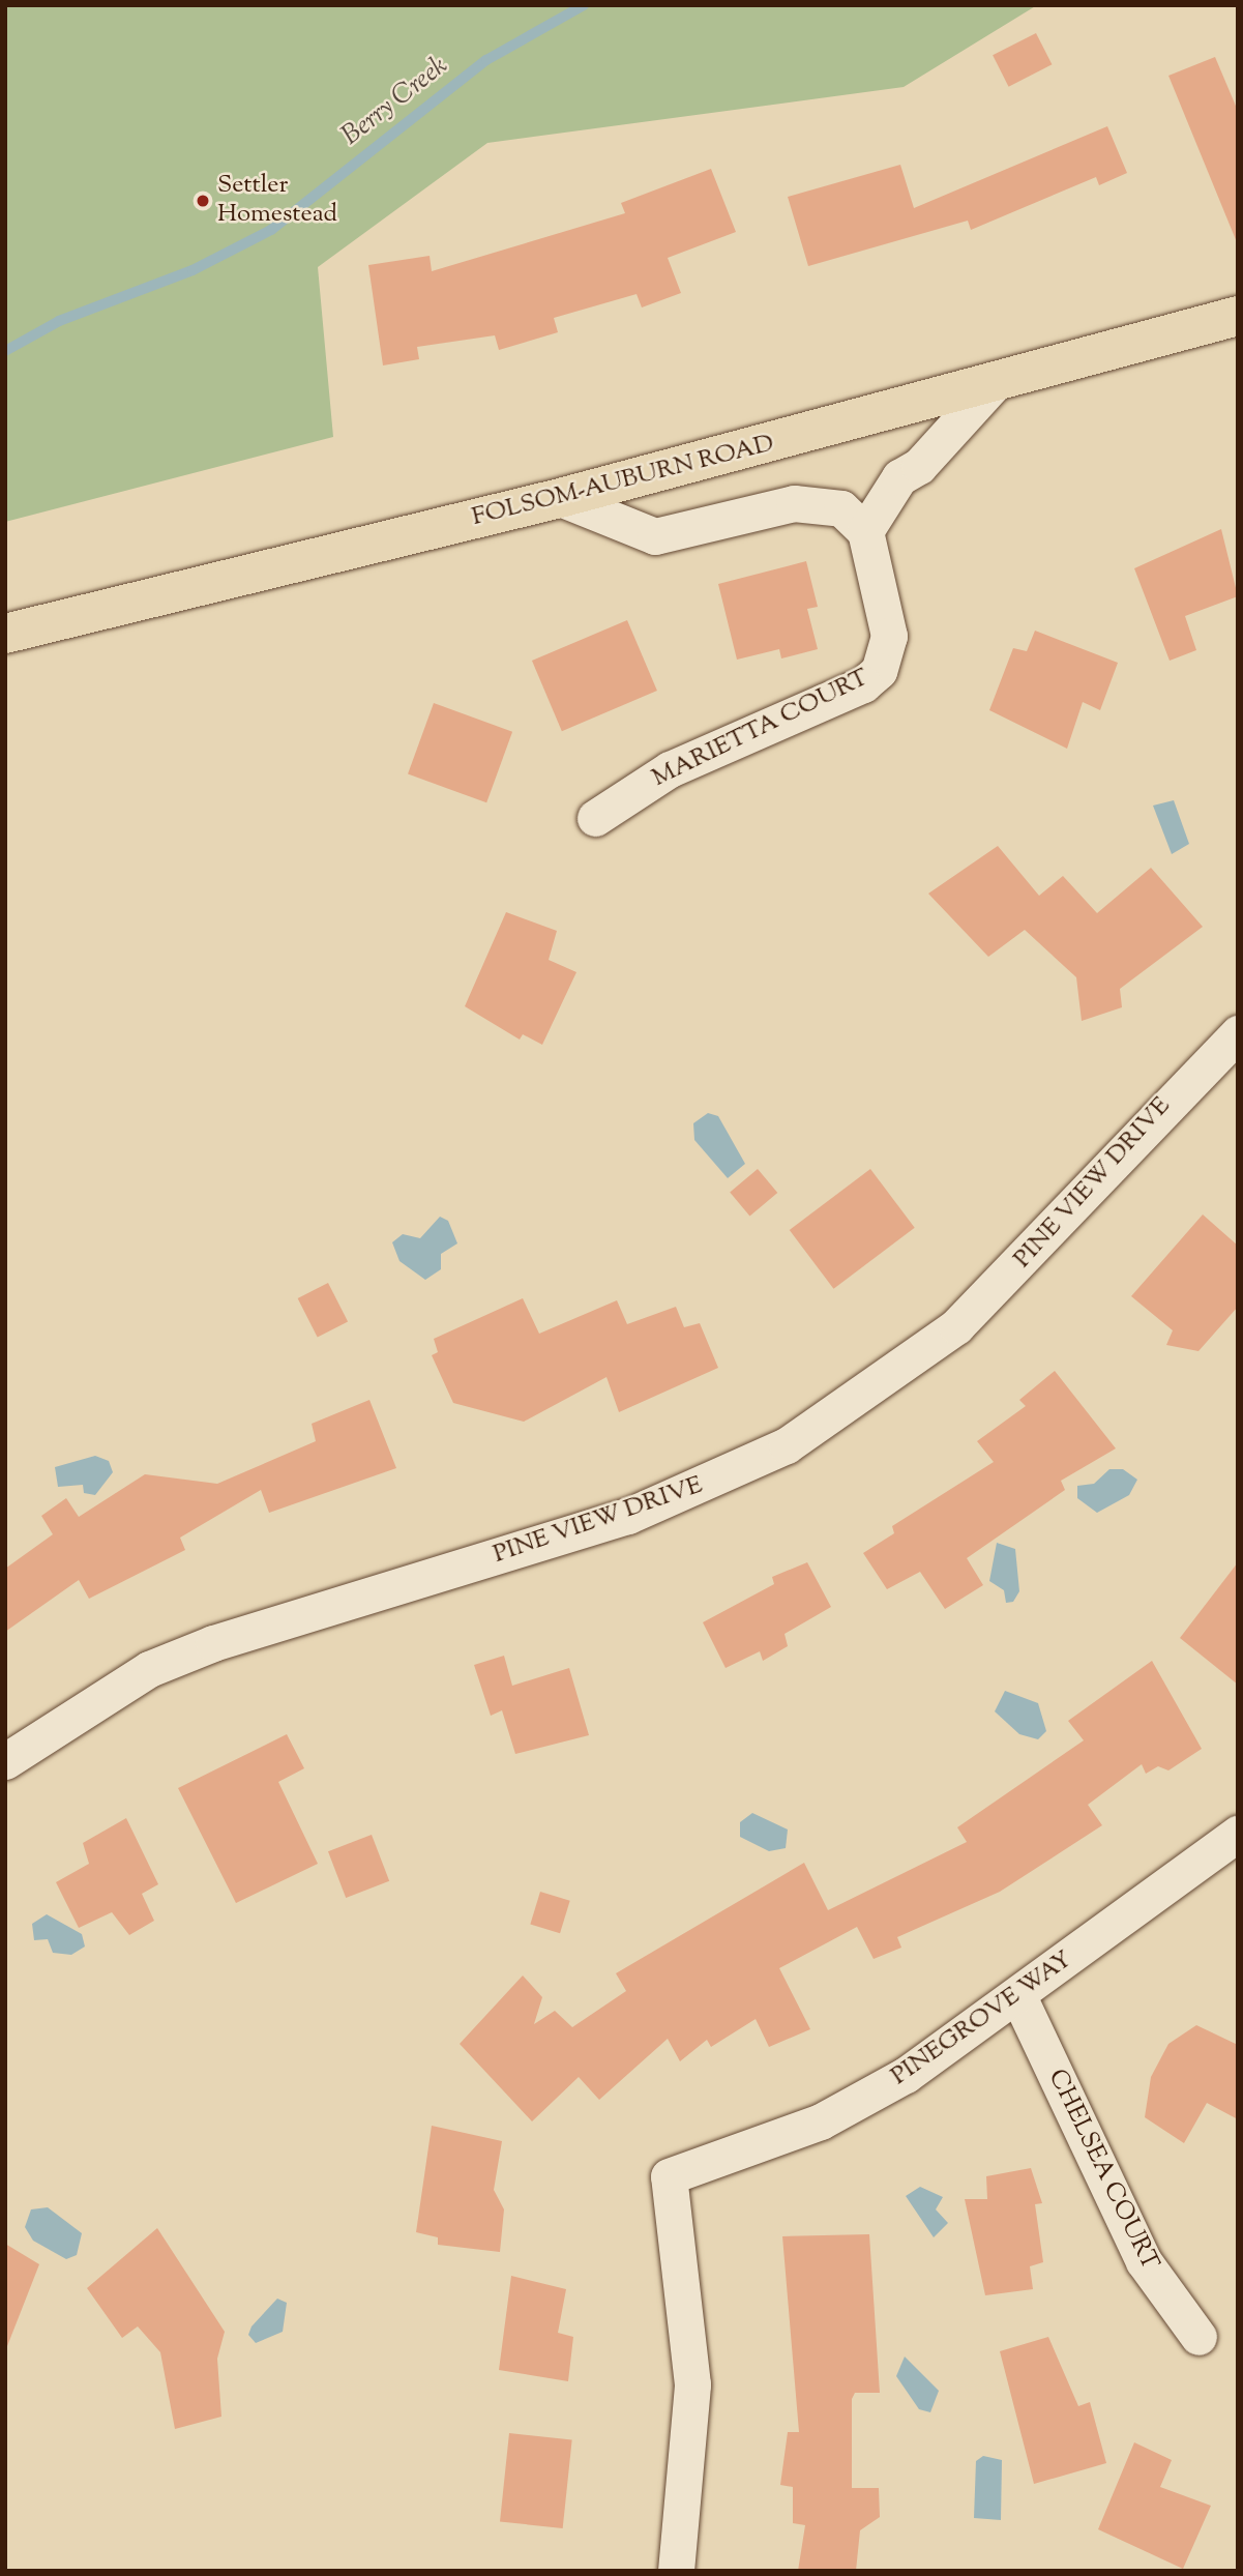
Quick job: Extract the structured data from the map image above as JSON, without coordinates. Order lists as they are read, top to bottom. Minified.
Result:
{"streets":{"main road":["FOLSOM-AUBURN ROAD"],"street":["MARIETTA COURT","PINE VIEW DRIVE","PINEGROVE WAY","CHELSEA COURT"]},"crossings":[["PINEGROVE WAY","CHELSEA COURT"]],"water":["Berry Creek"],"places":["Settler Homestead"]}
